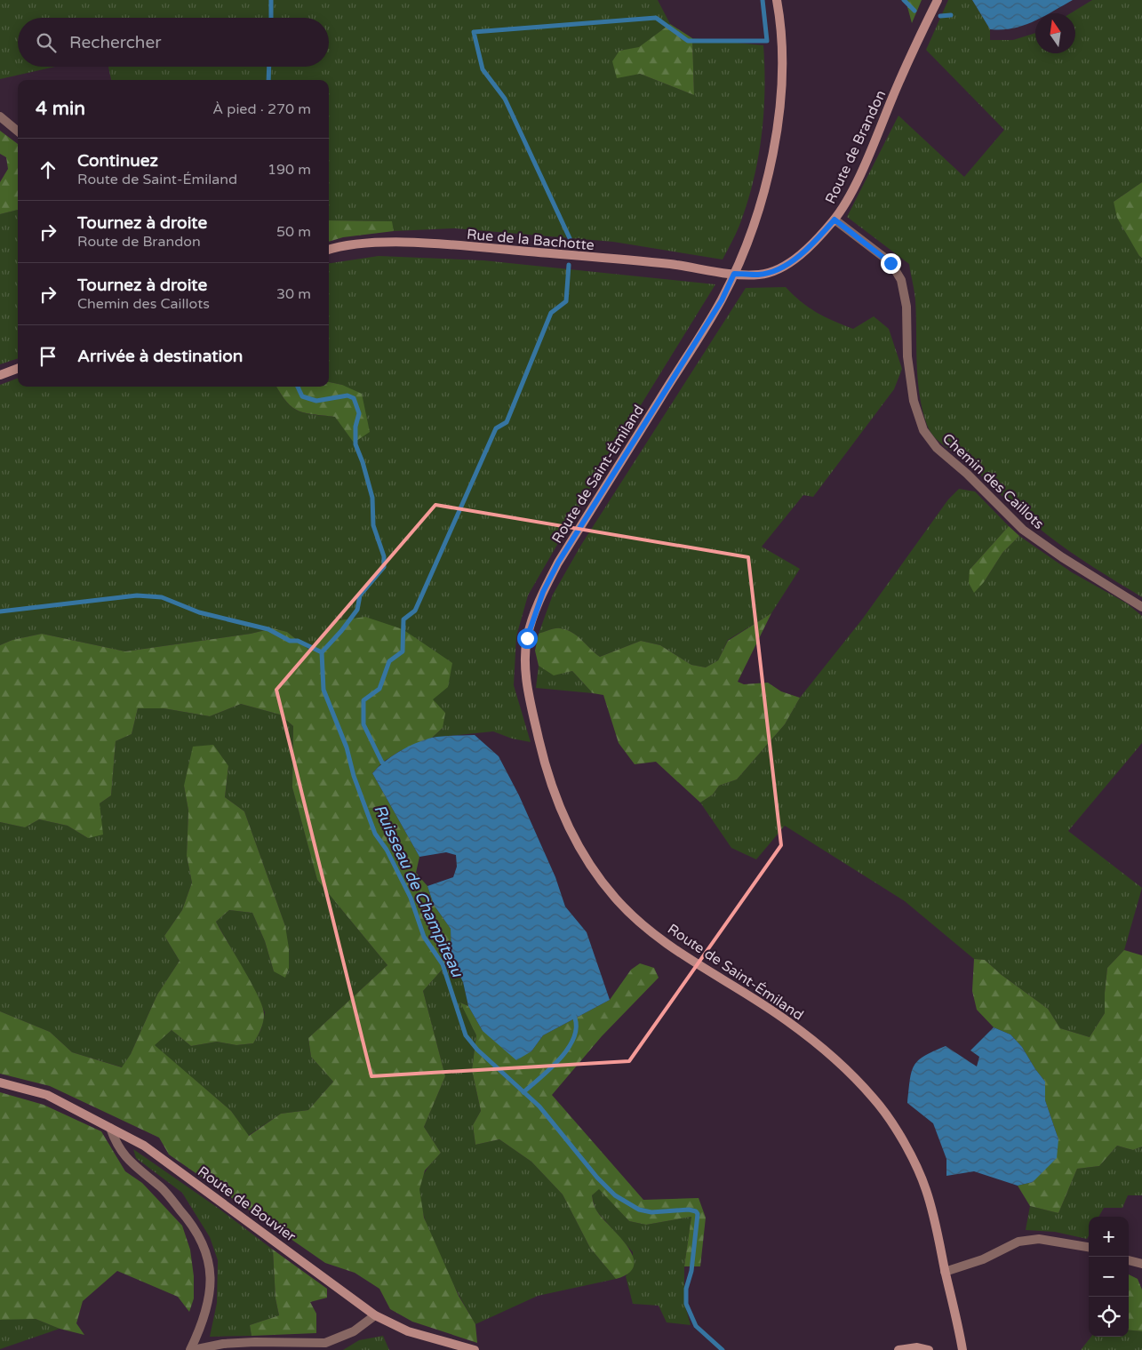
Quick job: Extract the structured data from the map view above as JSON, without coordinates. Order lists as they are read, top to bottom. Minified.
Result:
{"streets":{"main road":["Route de Brandon","Rue de la Bachotte","Route de Saint-Émiland","Route de Bouvier"],"street":["Chemin des Caillots"]},"crossings":[["Route de Brandon","Rue de la Bachotte"],["Route de Brandon","Route de Saint-Émiland"],["Route de Brandon","Chemin des Caillots"],["Rue de la Bachotte","Route de Saint-Émiland"]],"water":["Ruisseau de Champiteau"],"north":"top","page":{"search":"Rechercher","heading":["4 min","À pied · 270 m"],"list":[["Continuez","Route de Saint-Émiland","190 m"],["Tournez à droite","Route de Brandon","50 m"],["Tournez à droite","Chemin des Caillots","30 m"],"Arrivée à destination"],"map_buttons":["+","−"]}}
